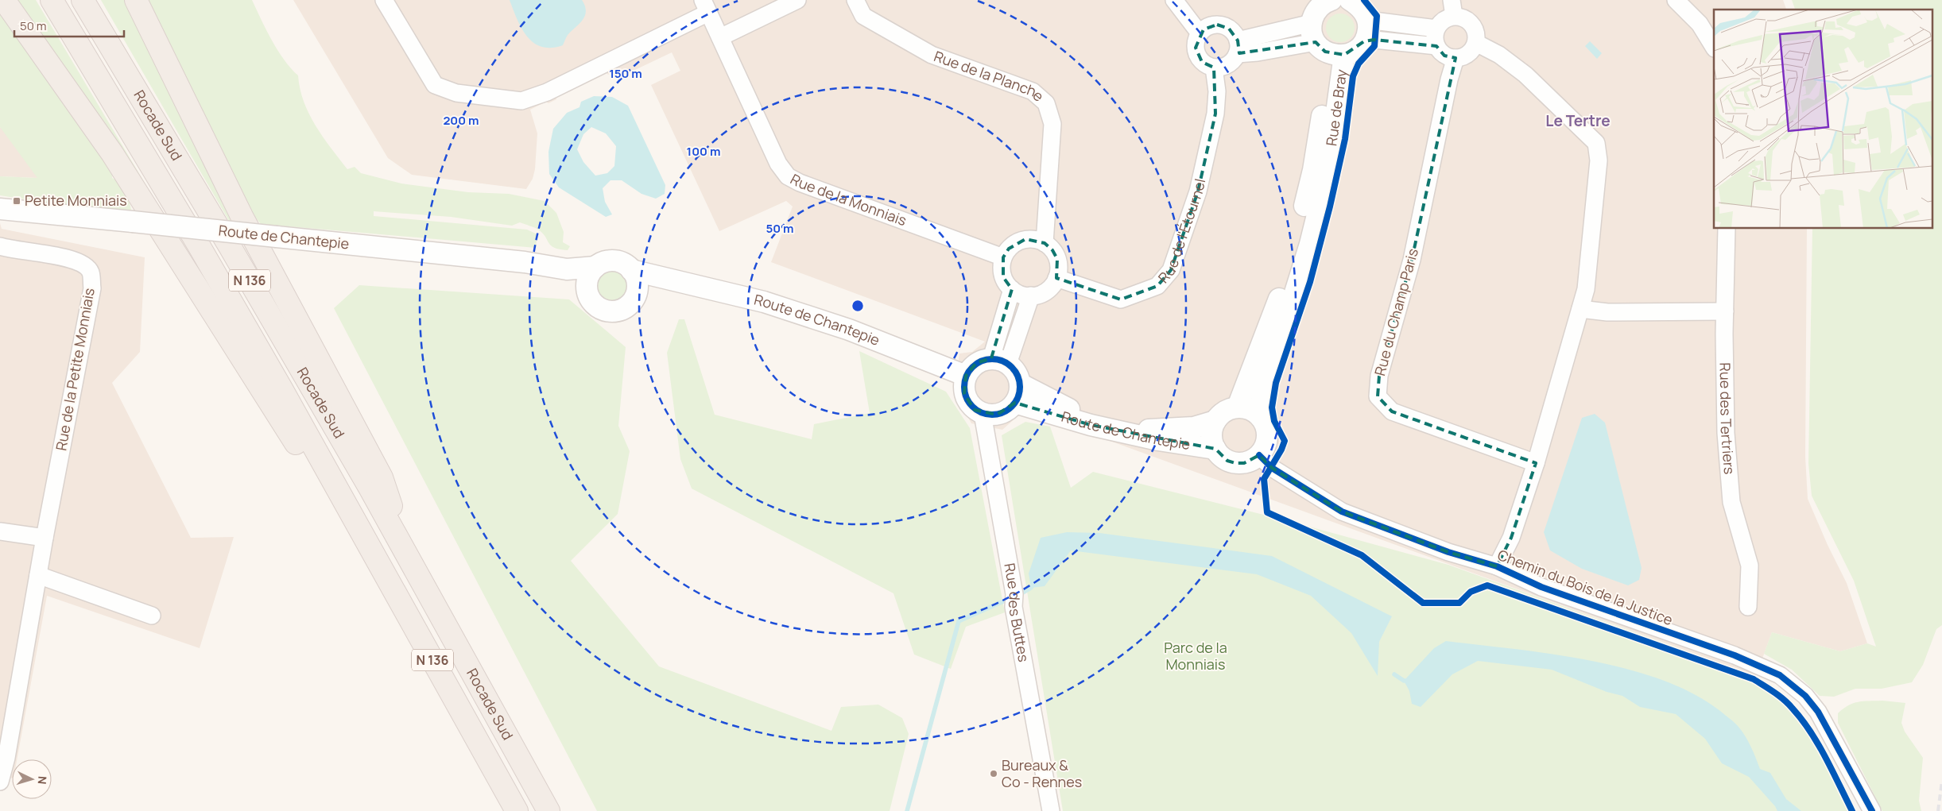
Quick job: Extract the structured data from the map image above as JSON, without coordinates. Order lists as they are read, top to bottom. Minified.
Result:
{"streets":{"highway":["Rocade Sud","N 136"],"street":["Rue de la Planche","Rue de Bray","Rue de la Monniais","Rue de l'Étournel","Route de Chantepie","Rue du Champ Paris","Rue de la Petite Monniais","Rue des Tertriers","Chemin du Bois de la Justice","Rue des Buttes"]},"crossings":[["Rue de la Planche","Rue de la Monniais"],["Rue de la Planche","Rue de l'Étournel"],["Rue de Bray","Route de Chantepie"],["Rue de Bray","Chemin du Bois de la Justice"],["Rue de la Monniais","Rue de l'Étournel"],["Route de Chantepie","Chemin du Bois de la Justice"],["Route de Chantepie","Rue des Buttes"]],"districts":["Le Tertre"],"parks":["Parc de la Monniais"],"places":{"transit":["Petite Monniais"],"other":["Bureaux & Co - Rennes"]},"scale_bar":"50 m","north":"right","rings":["150 m","200 m","100 m","50 m"]}
